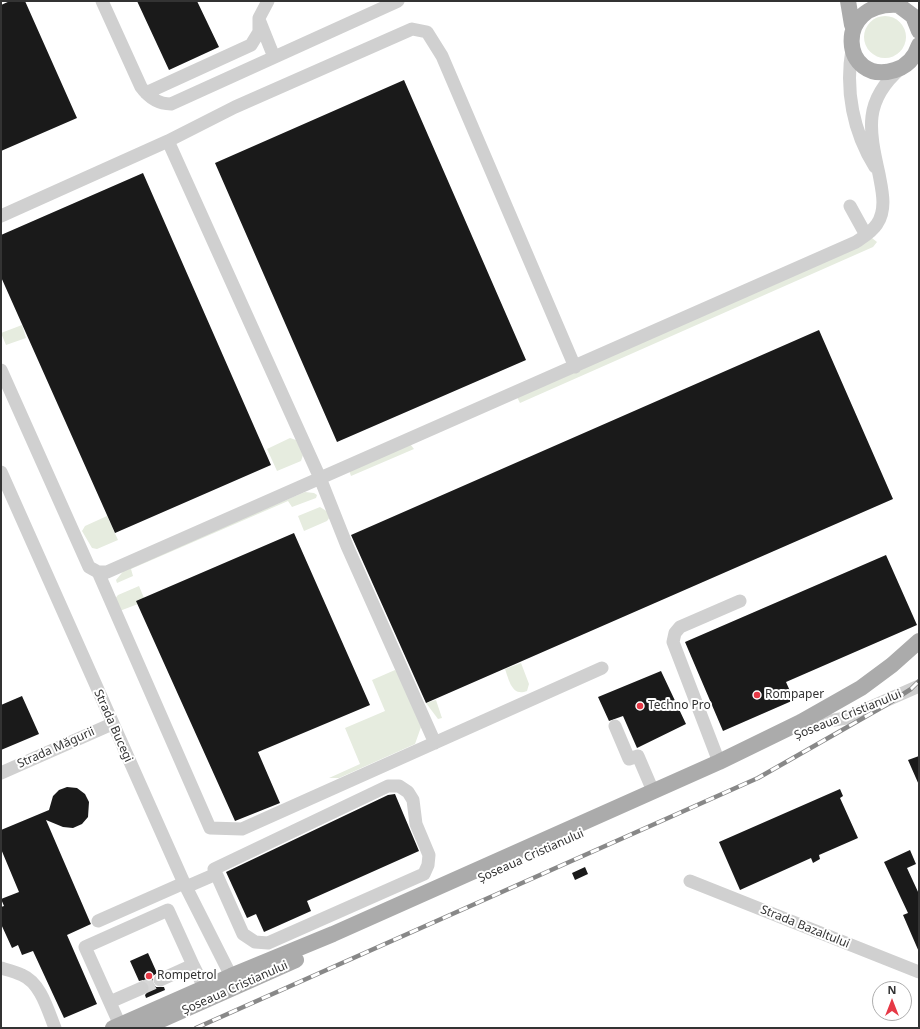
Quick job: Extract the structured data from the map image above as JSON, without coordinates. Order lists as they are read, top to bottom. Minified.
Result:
{"streets":{"main road":["Șoseaua Cristianului"],"street":["Strada Bucegi","Strada Măgurii","Strada Bazaltului"]},"crossings":[["Șoseaua Cristianului","Strada Bucegi"],["Strada Bucegi","Strada Măgurii"]],"places":["Rompaper","Techno Pro","Rompetrol"],"north":"top"}
